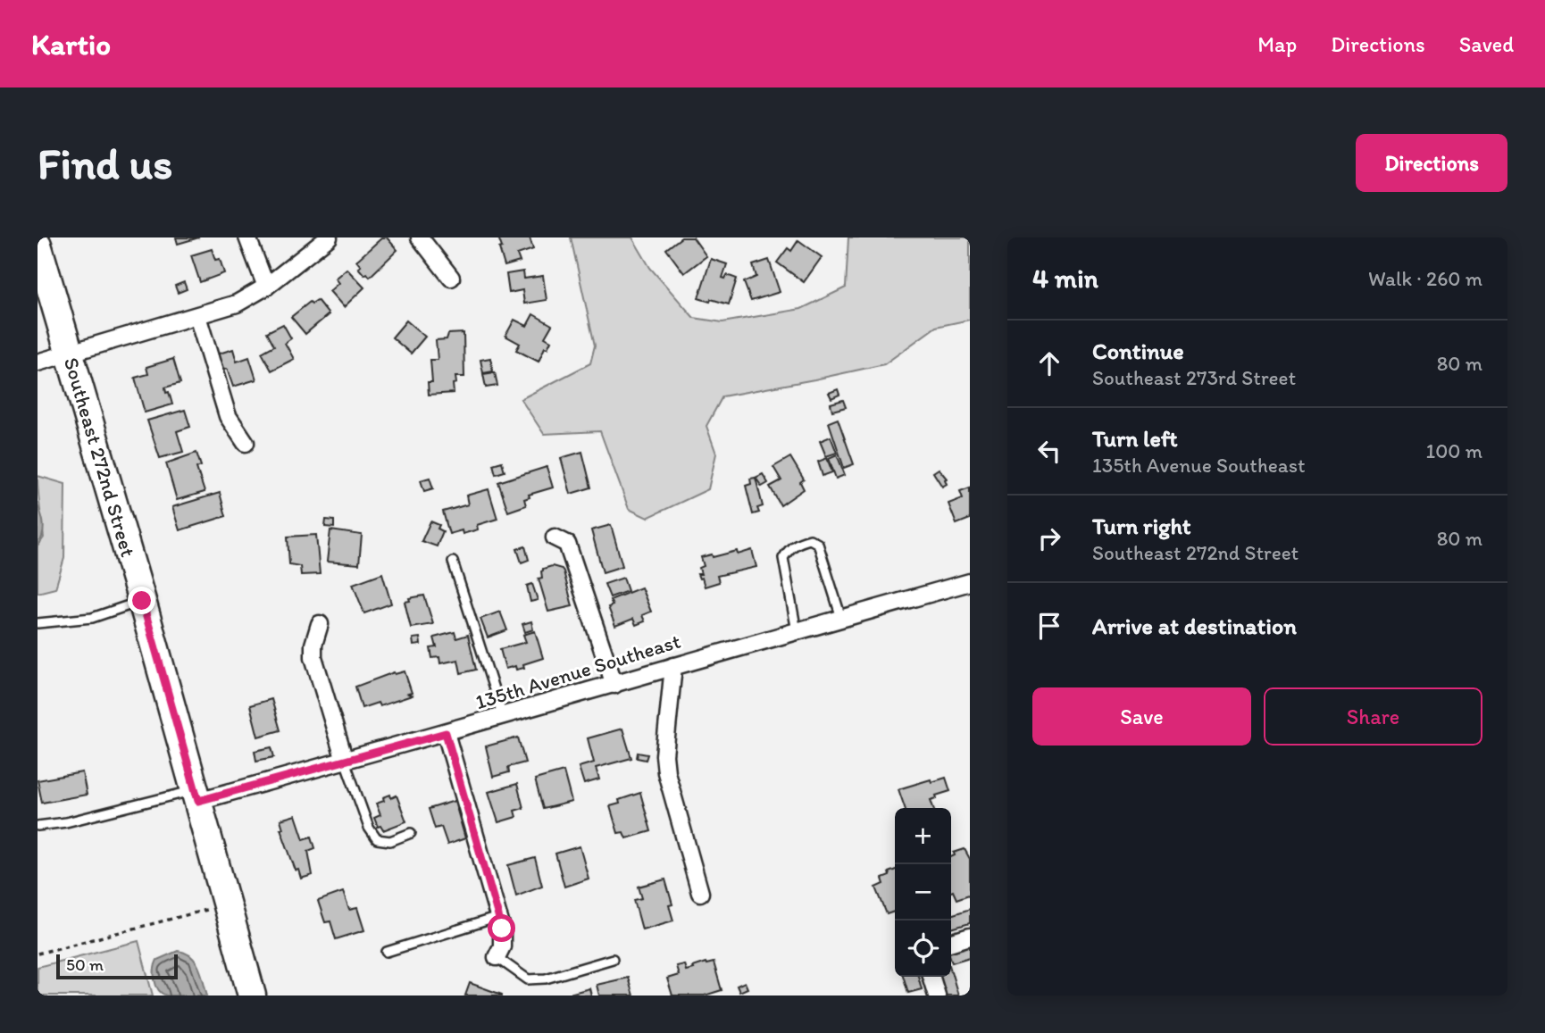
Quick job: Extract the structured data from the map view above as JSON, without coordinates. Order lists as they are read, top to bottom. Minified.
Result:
{"streets":{"main road":["Southeast 272nd Street"],"street":["135th Avenue Southeast"]},"crossings":[["Southeast 272nd Street","135th Avenue Southeast"]],"scale_bar":"50 m","page":{"header":"Kartio","nav":["Map","Directions","Saved"],"buttons":["Directions",["Save","Share"]],"title":"Find us","heading":["4 min","Walk · 260 m"],"list":[["Continue","Southeast 273rd Street","80 m"],["Turn left","135th Avenue Southeast","100 m"],["Turn right","Southeast 272nd Street","80 m"],"Arrive at destination"],"map_buttons":["+","−"],"scale":"50 m"}}
